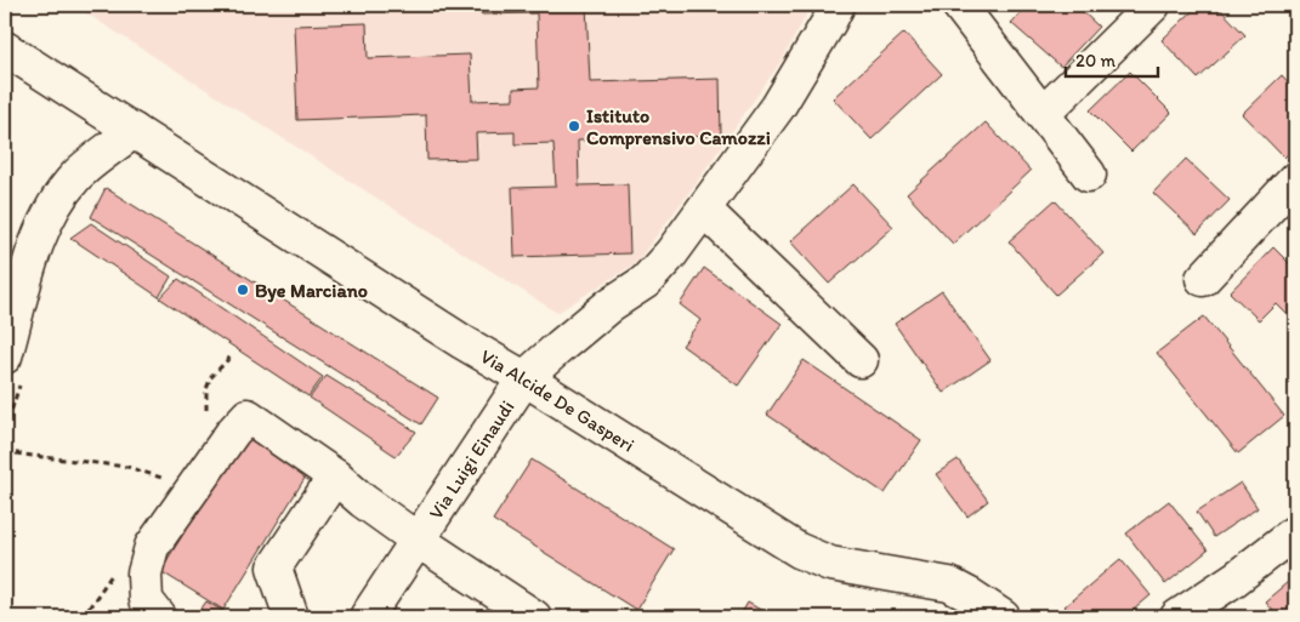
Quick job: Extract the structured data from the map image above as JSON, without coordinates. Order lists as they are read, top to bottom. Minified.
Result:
{"streets":{"street":["Via Alcide De Gasperi","Via Luigi Einaudi"]},"crossings":[["Via Alcide De Gasperi","Via Luigi Einaudi"]],"places":["Istituto Comprensivo Camozzi","Bye Marciano"],"scale_bar":"20 m"}
